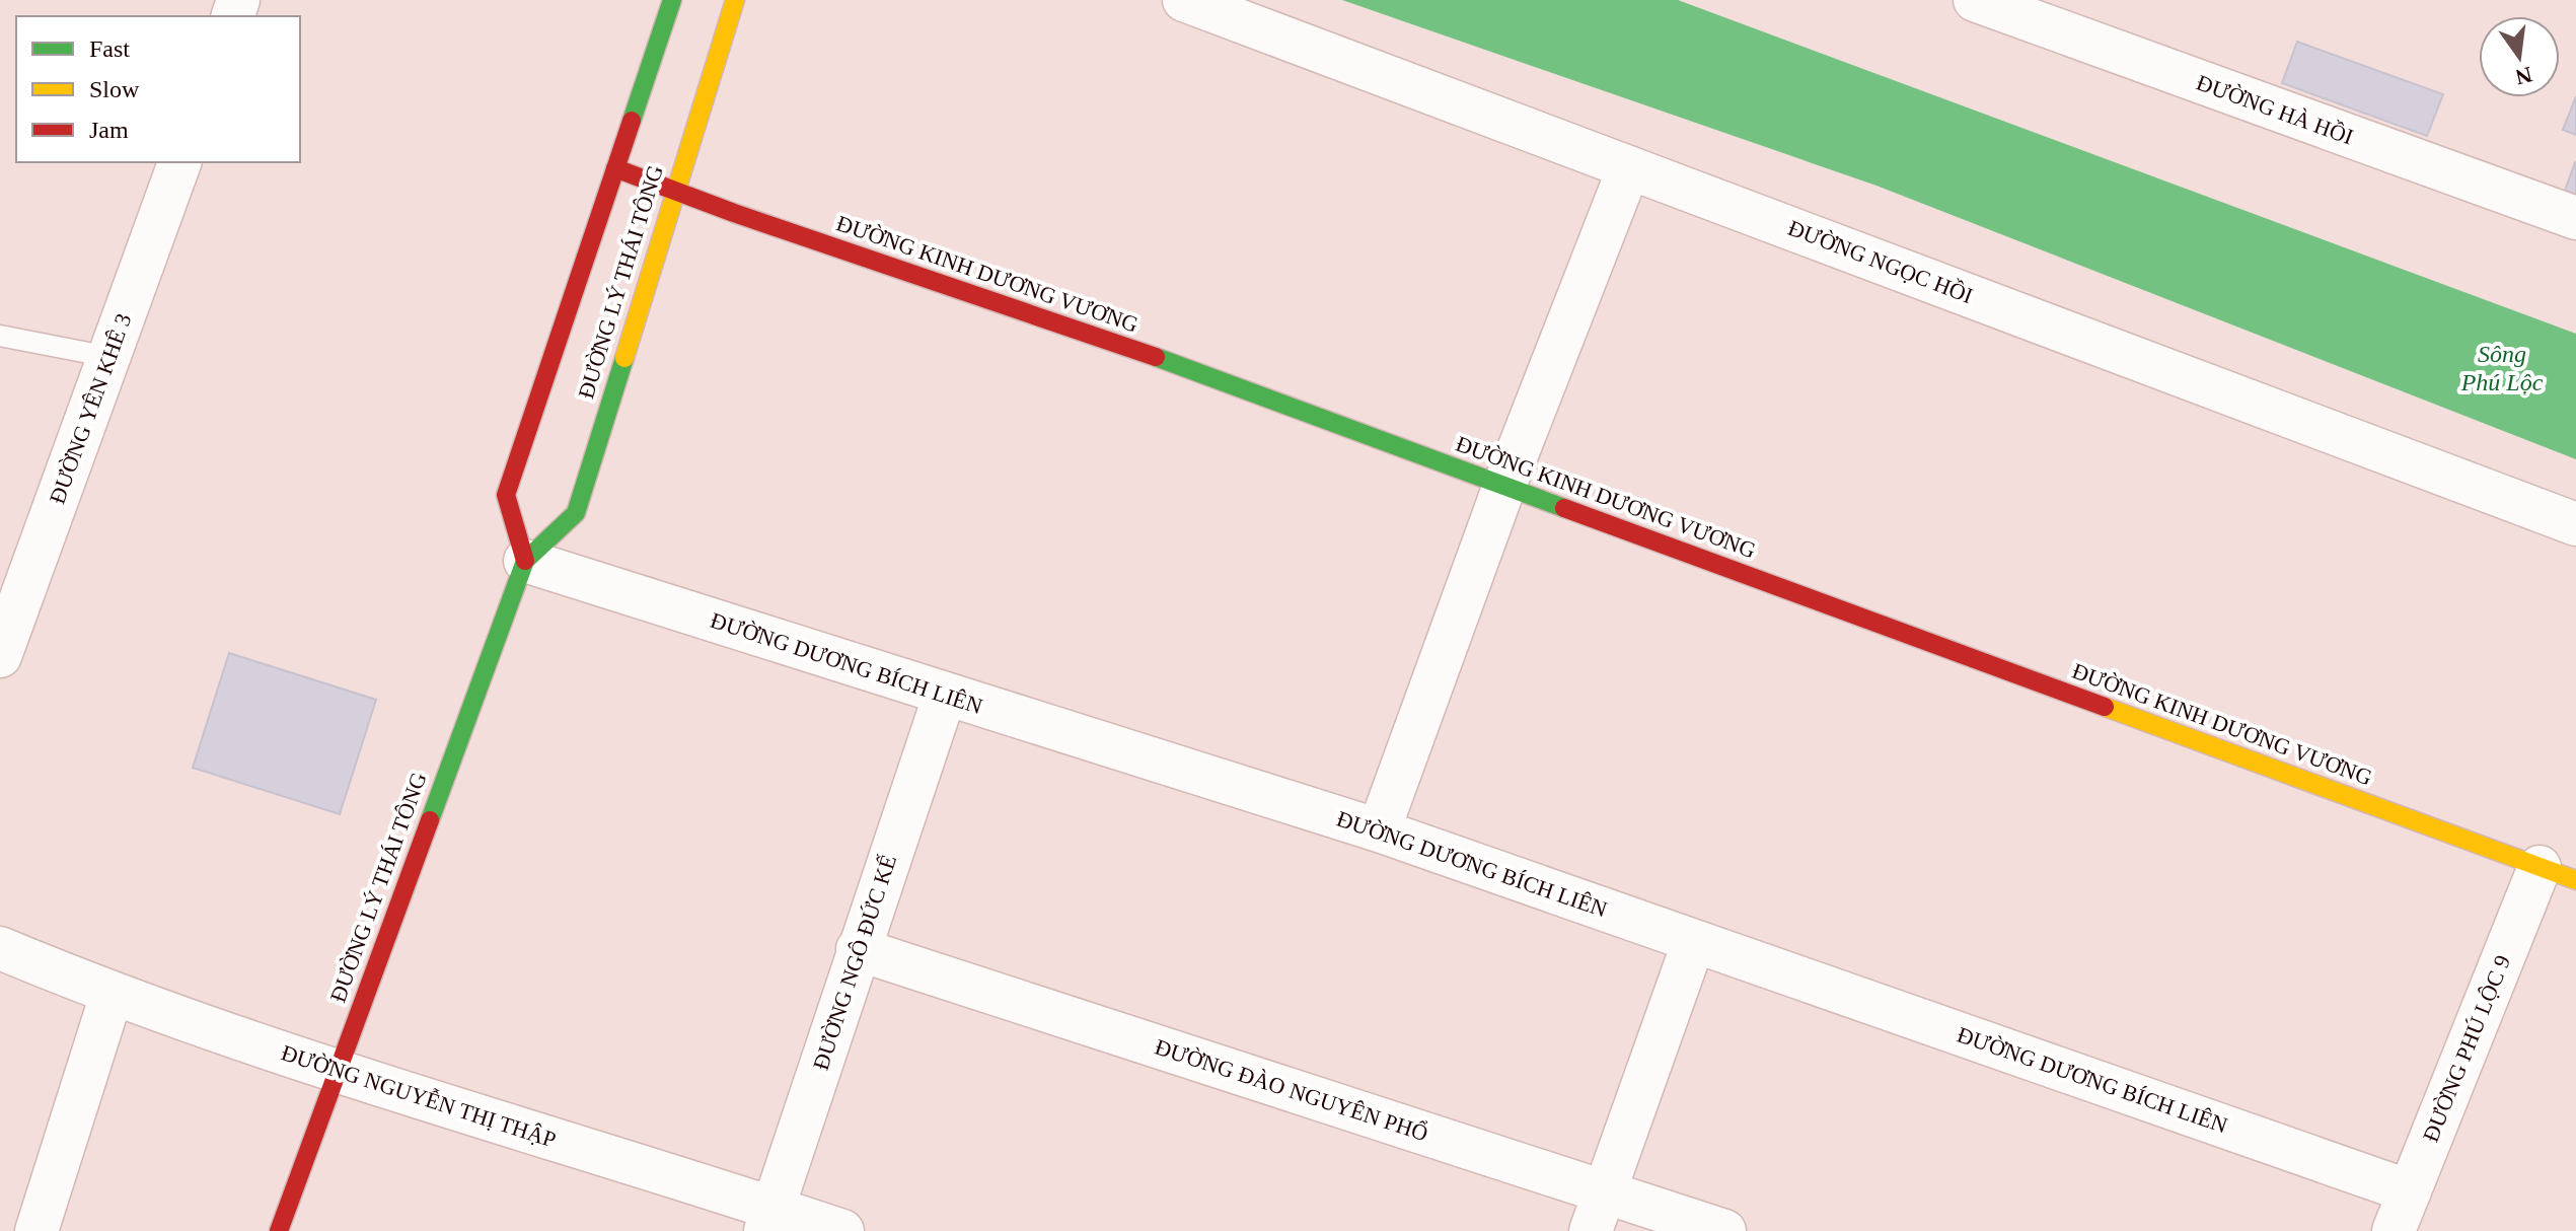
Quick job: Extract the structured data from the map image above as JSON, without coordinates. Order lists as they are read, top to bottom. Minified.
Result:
{"streets":{"street":["ĐƯỜNG HÀ HỒI","ĐƯỜNG NGỌC HỒI","ĐƯỜNG KINH DƯƠNG VƯƠNG","ĐƯỜNG LÝ THÁI TÔNG","ĐƯỜNG YÊN KHÊ 3","ĐƯỜNG DƯƠNG BÍCH LIÊN","ĐƯỜNG NGÔ ĐỨC KẾ","ĐƯỜNG PHÚ LỘC 9","ĐƯỜNG ĐÀO NGUYÊN PHỔ","ĐƯỜNG NGUYỄN THỊ THẬP"]},"crossings":[["ĐƯỜNG KINH DƯƠNG VƯƠNG","ĐƯỜNG LÝ THÁI TÔNG"],["ĐƯỜNG KINH DƯƠNG VƯƠNG","ĐƯỜNG PHÚ LỘC 9"],["ĐƯỜNG LÝ THÁI TÔNG","ĐƯỜNG DƯƠNG BÍCH LIÊN"],["ĐƯỜNG LÝ THÁI TÔNG","ĐƯỜNG NGUYỄN THỊ THẬP"],["ĐƯỜNG DƯƠNG BÍCH LIÊN","ĐƯỜNG NGÔ ĐỨC KẾ"],["ĐƯỜNG DƯƠNG BÍCH LIÊN","ĐƯỜNG PHÚ LỘC 9"],["ĐƯỜNG NGÔ ĐỨC KẾ","ĐƯỜNG ĐÀO NGUYÊN PHỔ"],["ĐƯỜNG NGÔ ĐỨC KẾ","ĐƯỜNG NGUYỄN THỊ THẬP"]],"water":["Sông Phú Lộc"],"legend":["Fast","Slow","Jam"],"north":"bottom"}
